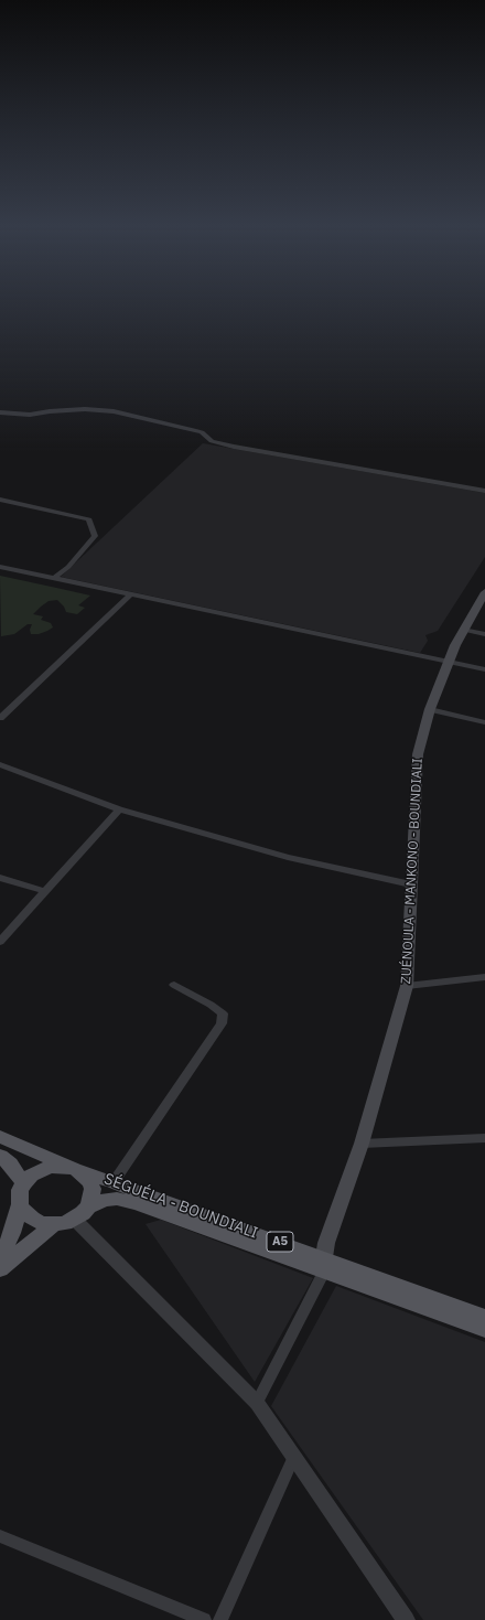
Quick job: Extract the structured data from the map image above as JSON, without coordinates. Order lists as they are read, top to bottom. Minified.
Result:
{"streets":{"main road":["ZUÉNOULA - MANKONO - BOUNDIALI","SÉGUÉLA - BOUNDIALI","A5"]},"crossings":[["ZUÉNOULA - MANKONO - BOUNDIALI","SÉGUÉLA - BOUNDIALI"]]}
